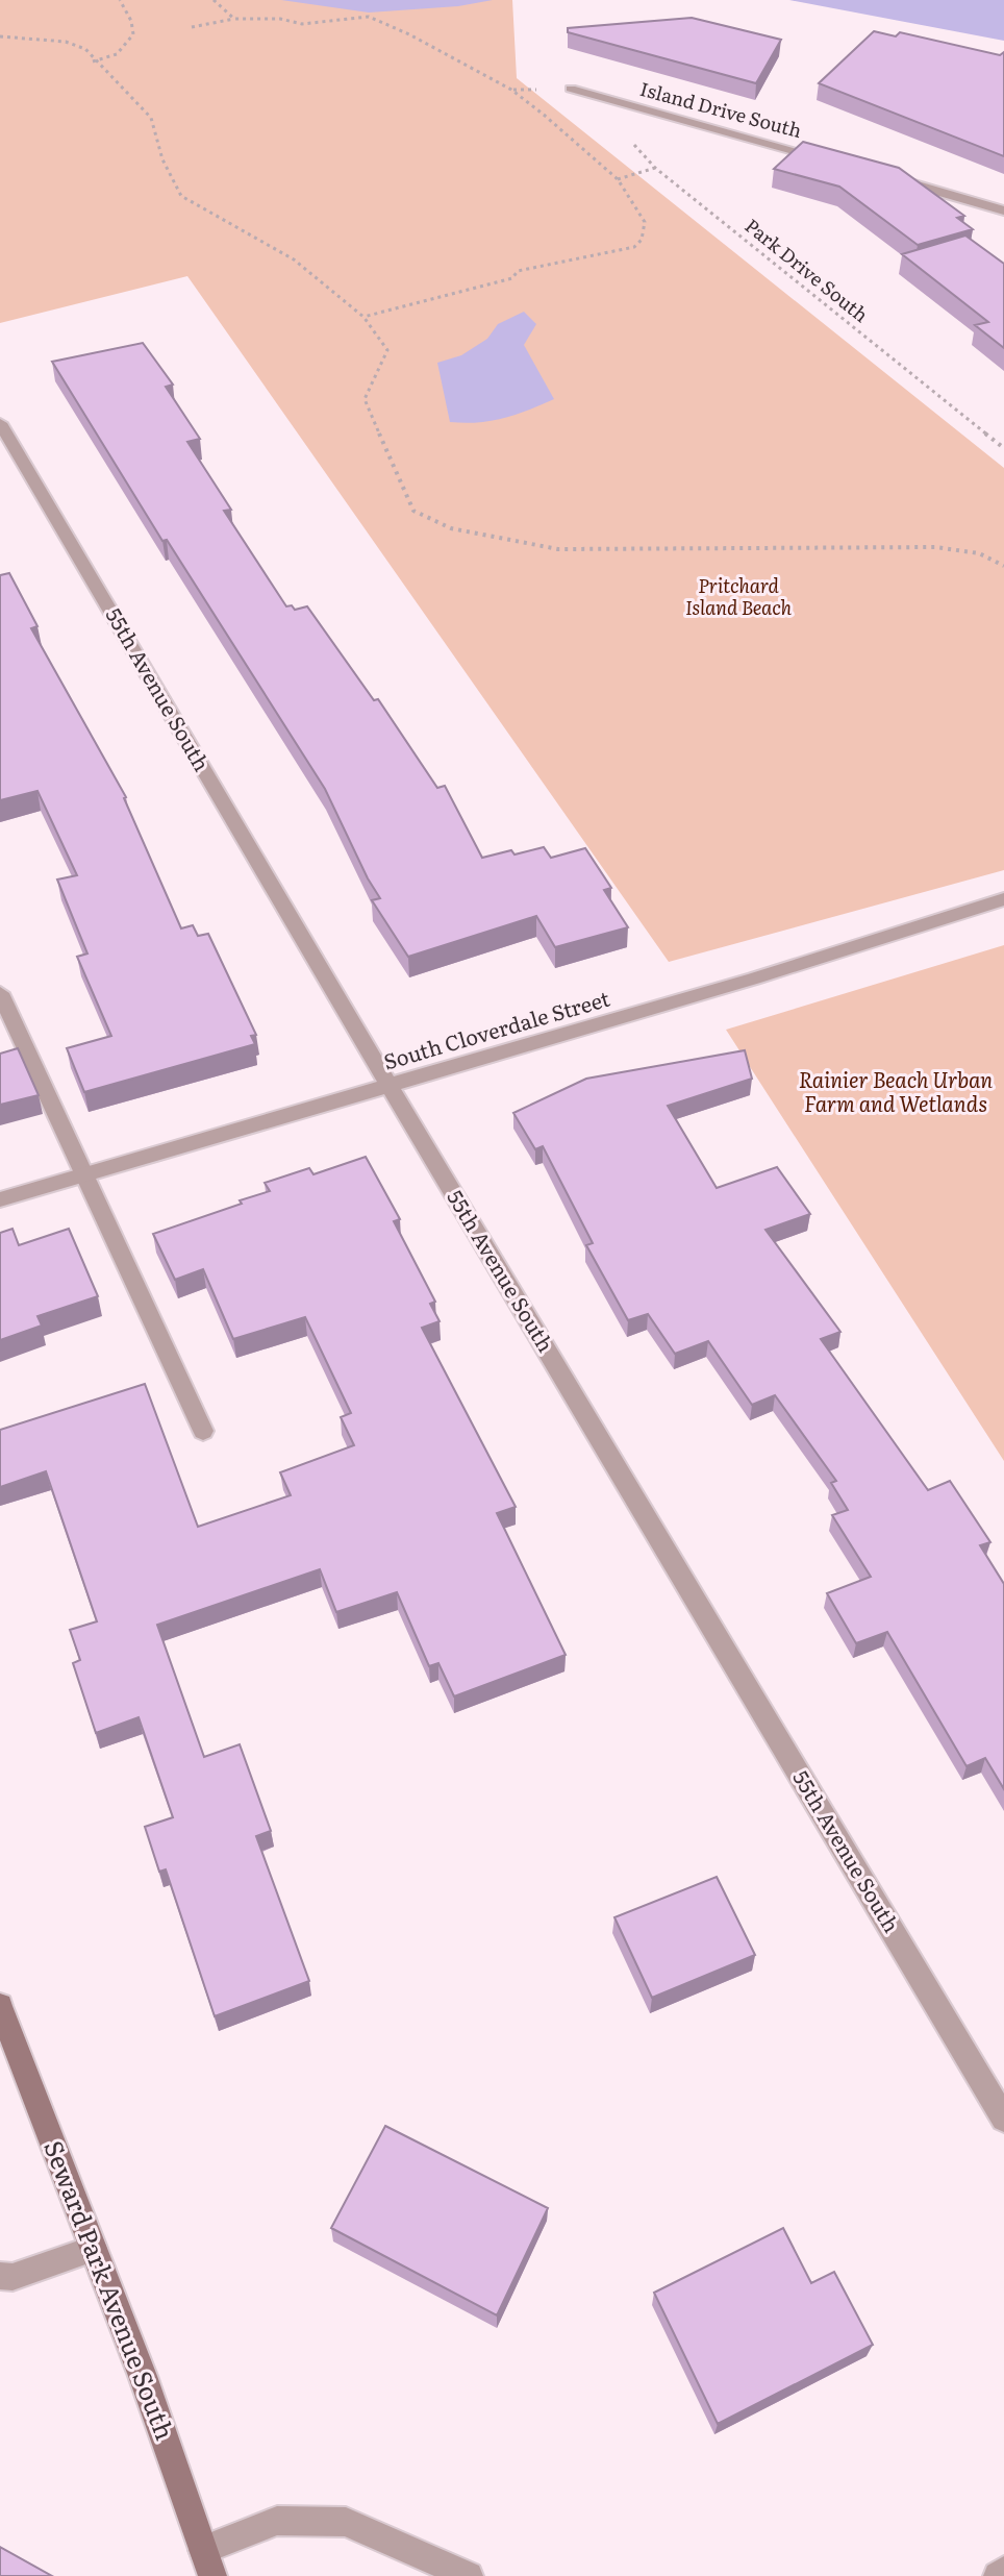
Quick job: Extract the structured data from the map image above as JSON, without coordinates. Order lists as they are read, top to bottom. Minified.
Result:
{"streets":{"street":["Island Drive South","55th Avenue South","South Cloverdale Street","Seward Park Avenue South"],"path":["Park Drive South"]},"crossings":[["Island Drive South","Park Drive South"],["55th Avenue South","South Cloverdale Street"]],"parks":["Pritchard Island Beach","Rainier Beach Urban Farm and Wetlands"]}
